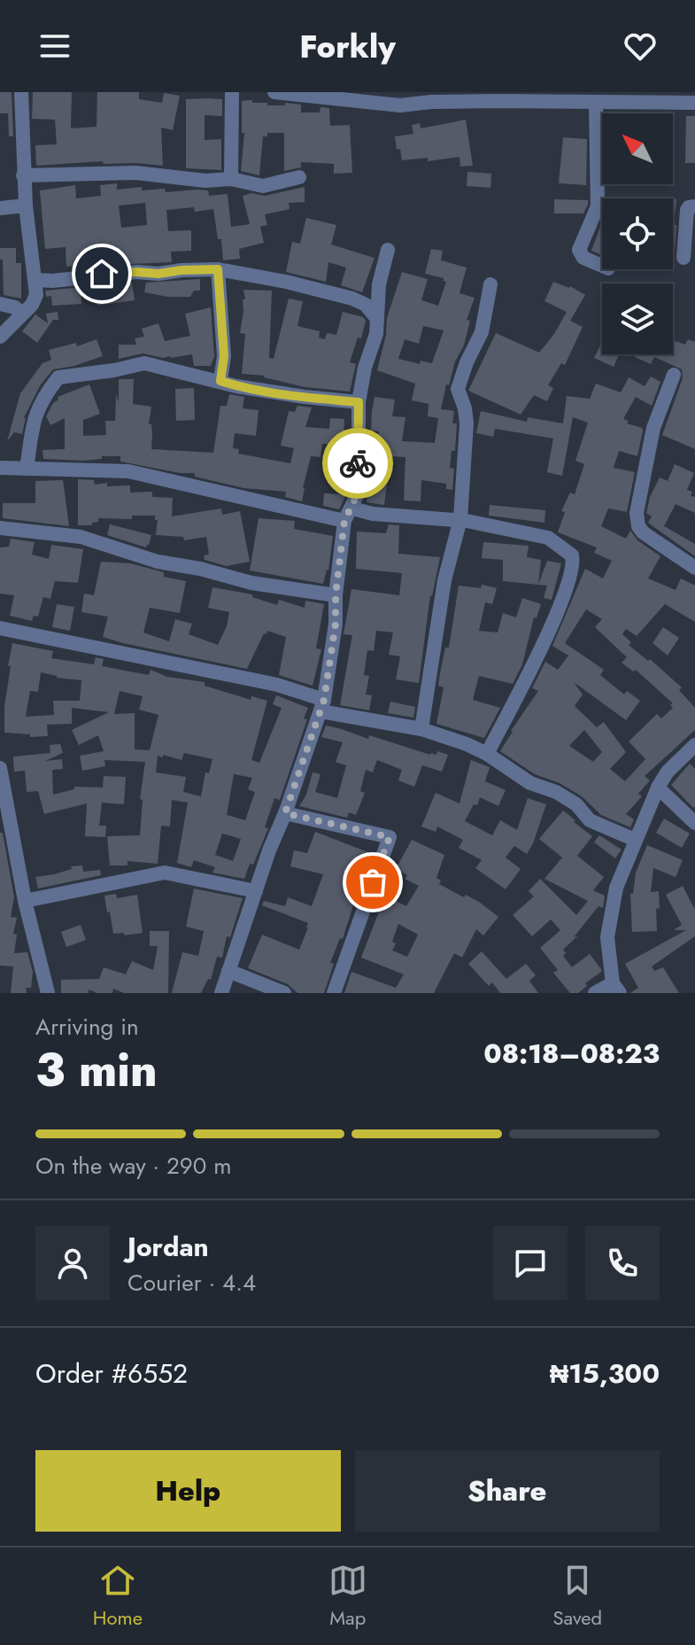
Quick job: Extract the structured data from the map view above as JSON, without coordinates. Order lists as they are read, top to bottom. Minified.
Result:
{"north":"top left","page":{"header":"Forkly","heading":["3 min","Arriving in","08:18–08:23"],"panel":["Jordan","Courier · 4.4","Order #6552","₦15,300"],"bar":"On the way · 290 m","buttons":["Help","Share"],"tabs":["Home","Map","Saved"]}}
